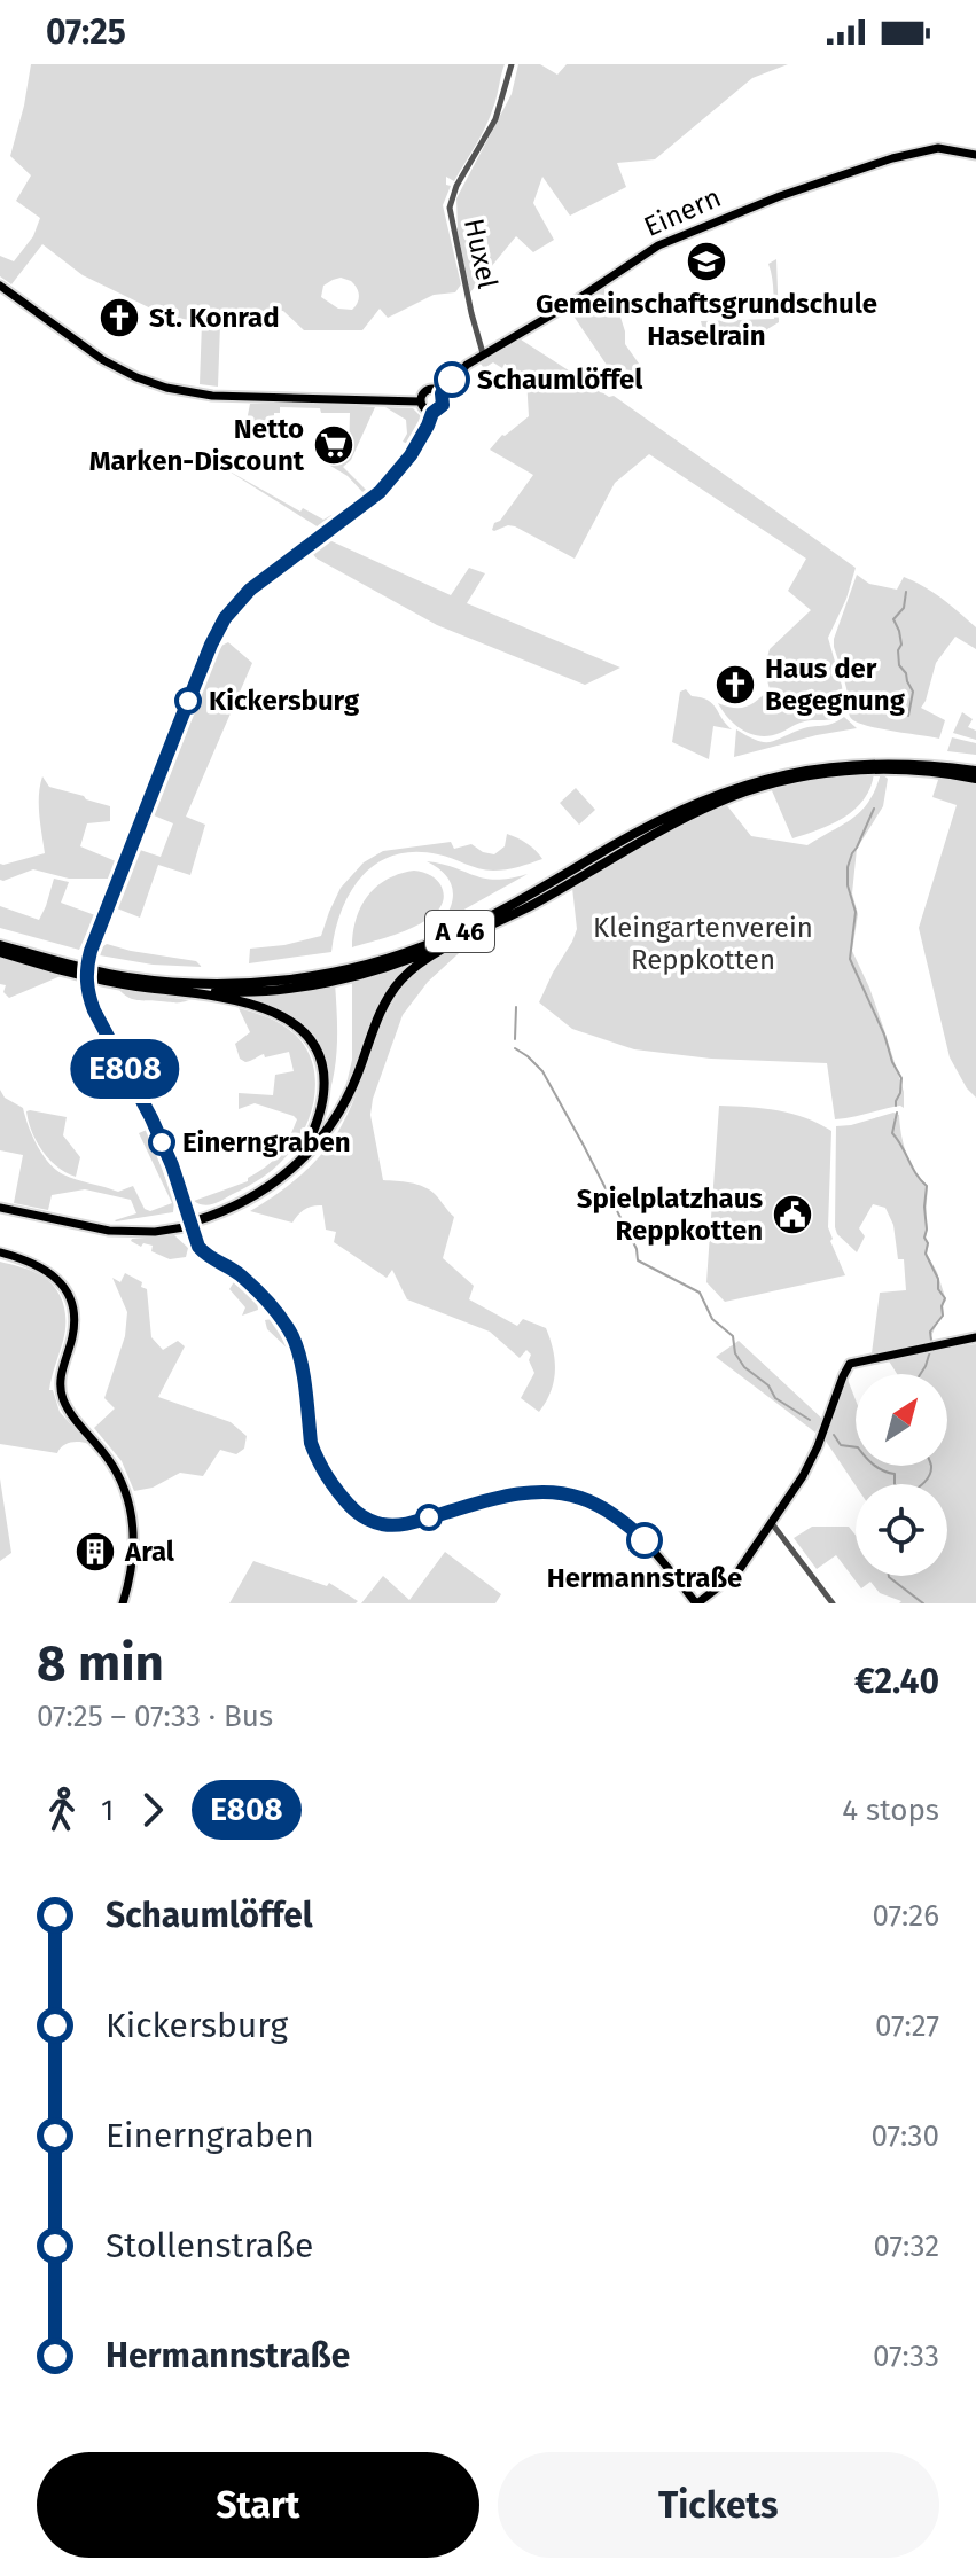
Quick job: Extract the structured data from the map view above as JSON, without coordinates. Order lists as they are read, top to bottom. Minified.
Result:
{"streets":{"highway":["A 46"],"main road":["Einern"],"street":["Huxel"]},"crossings":[["Einern","Huxel"]],"parks":["Kleingartenverein Reppkotten"],"places":{"school or university":["Gemeinschaftsgrundschule Haselrain"],"church":["St. Konrad","Haus der Begegnung"],"other":["Schaumlöffel","Kickersburg","Einerngraben","Hermannstraße"],"supermarket":["Netto Marken-Discount"],"public building":["Spielplatzhaus Reppkotten"],"building":["Aral"]},"lines":["bus line E808"],"north":"top right","page":{"status":"07:25","on_map":"E808","heading":["8 min","07:25 – 07:33 · Bus","€2.40"],"legs":["1","E808","4 stops"],"list":[{"name":"Schaumlöffel","value":"07:26"},{"name":"Kickersburg","value":"07:27"},{"name":"Einerngraben","value":"07:30"},{"name":"Stollenstraße","value":"07:32"},{"name":"Hermannstraße","value":"07:33"}],"buttons":["Start","Tickets"]}}
